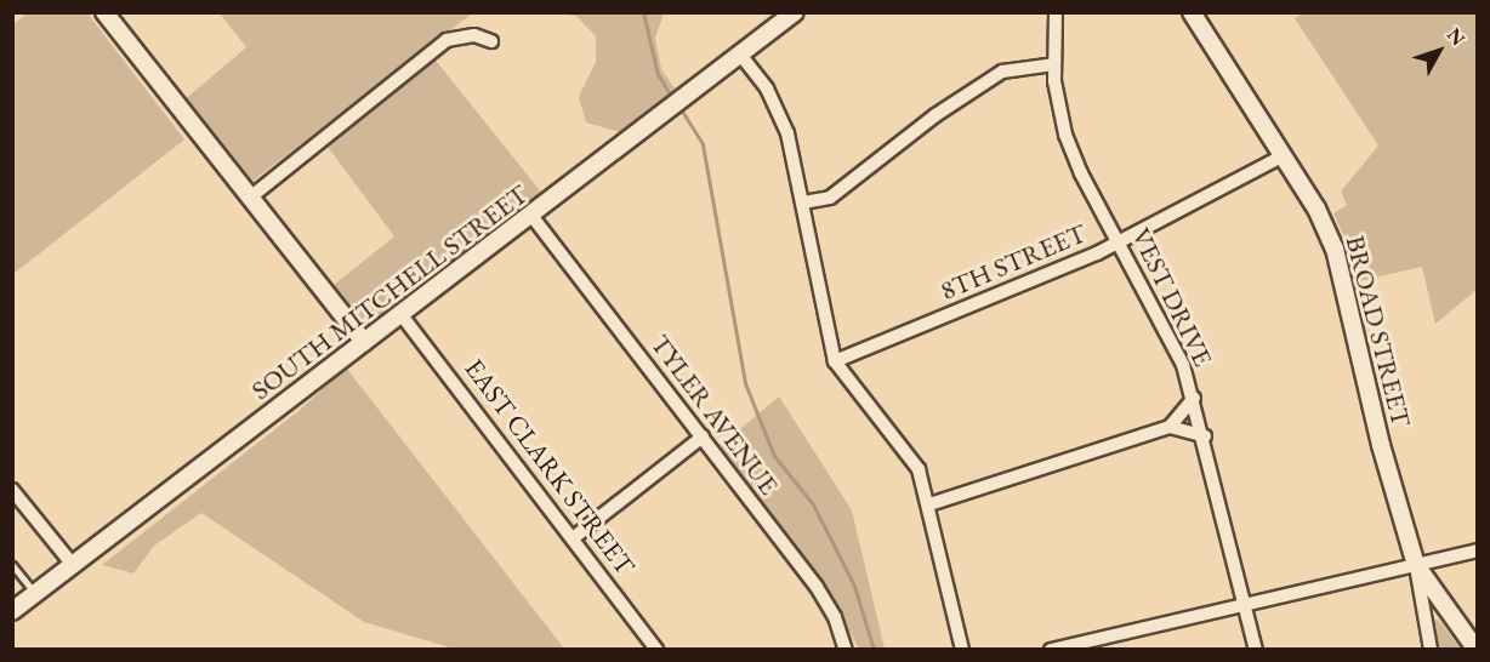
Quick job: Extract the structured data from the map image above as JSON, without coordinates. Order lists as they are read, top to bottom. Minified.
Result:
{"streets":{"street":["8TH STREET","SOUTH MITCHELL STREET","VEST DRIVE","BROAD STREET","TYLER AVENUE","EAST CLARK STREET"]},"crossings":[["8TH STREET","VEST DRIVE"],["8TH STREET","BROAD STREET"],["SOUTH MITCHELL STREET","TYLER AVENUE"],["SOUTH MITCHELL STREET","EAST CLARK STREET"]],"north":"top right"}
